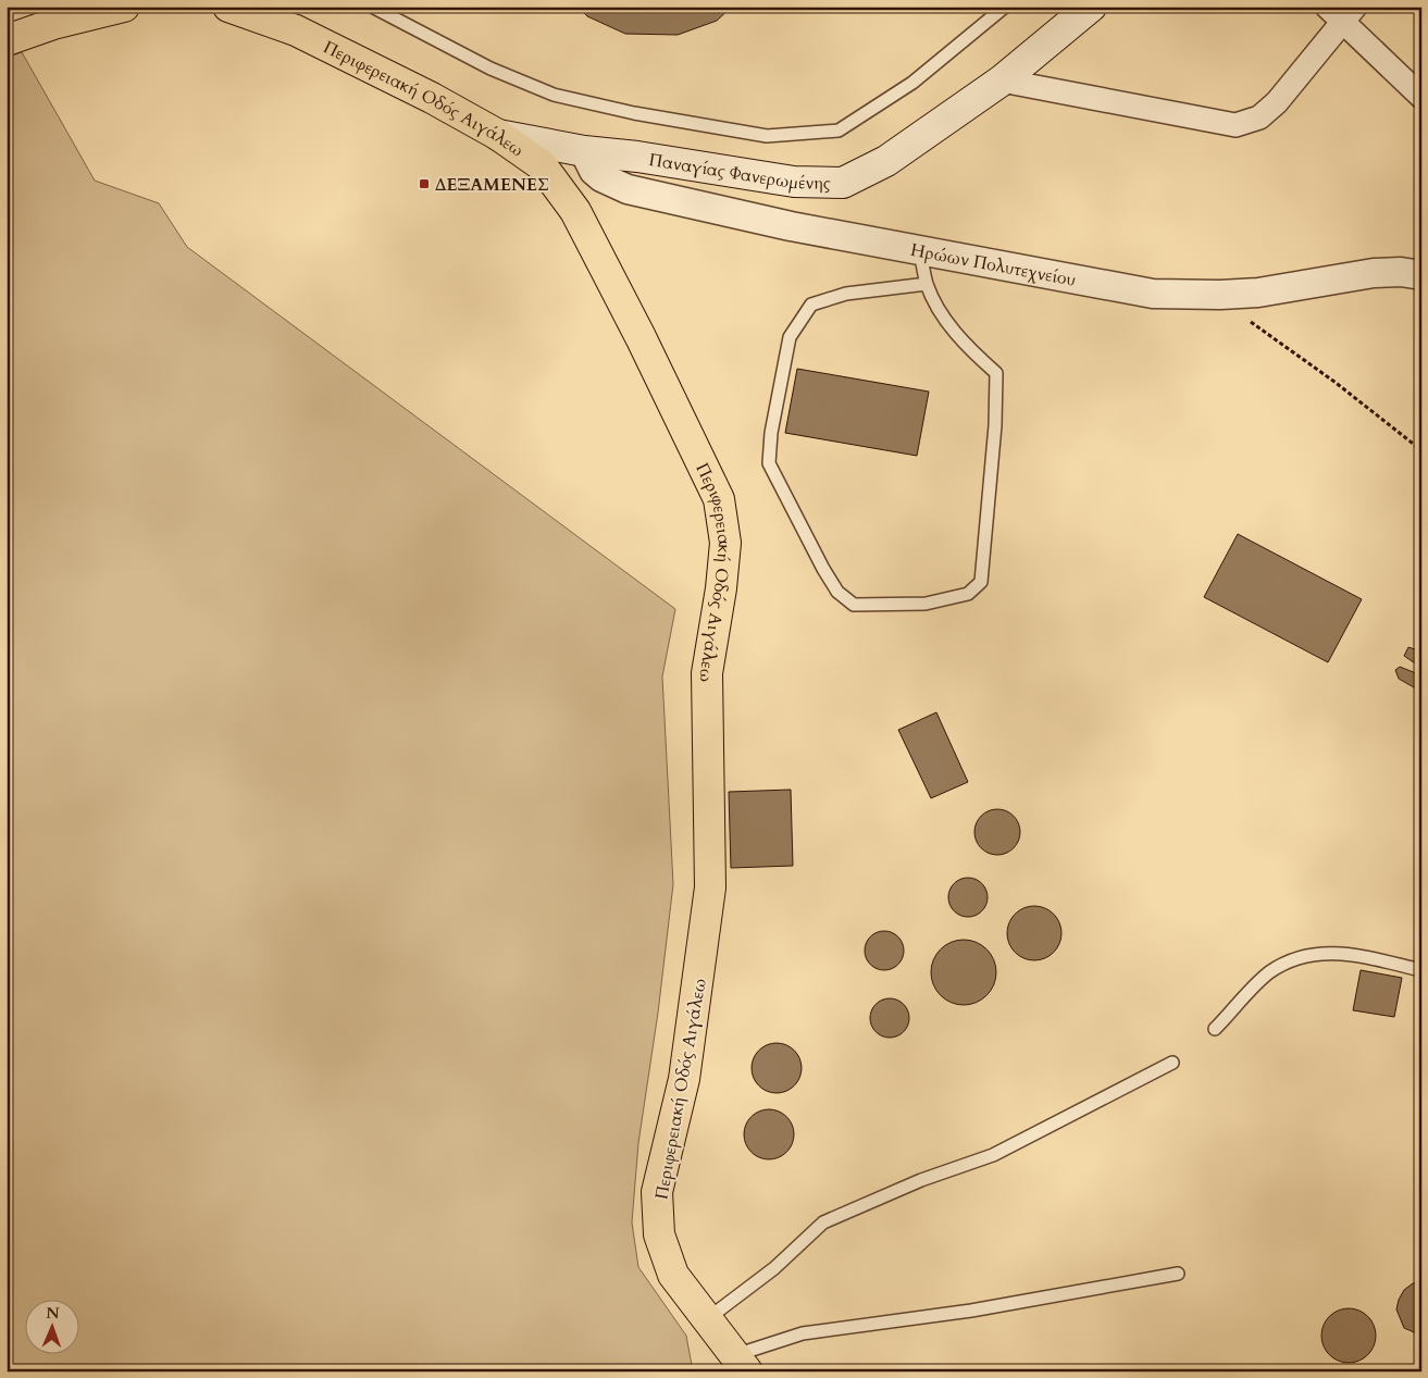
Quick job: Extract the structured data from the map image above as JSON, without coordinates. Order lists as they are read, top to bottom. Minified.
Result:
{"streets":{"highway":["Περιφερειακή Οδός Αιγάλεω"],"main road":["Παναγίας Φανερωμένης"],"street":["Ηρώων Πολυτεχνείου"]},"crossings":[["Περιφερειακή Οδός Αιγάλεω","Παναγίας Φανερωμένης"],["Παναγίας Φανερωμένης","Ηρώων Πολυτεχνείου"]],"places":{"transit":["ΔΕΞΑΜΕΝΕΣ"]},"north":"top"}
